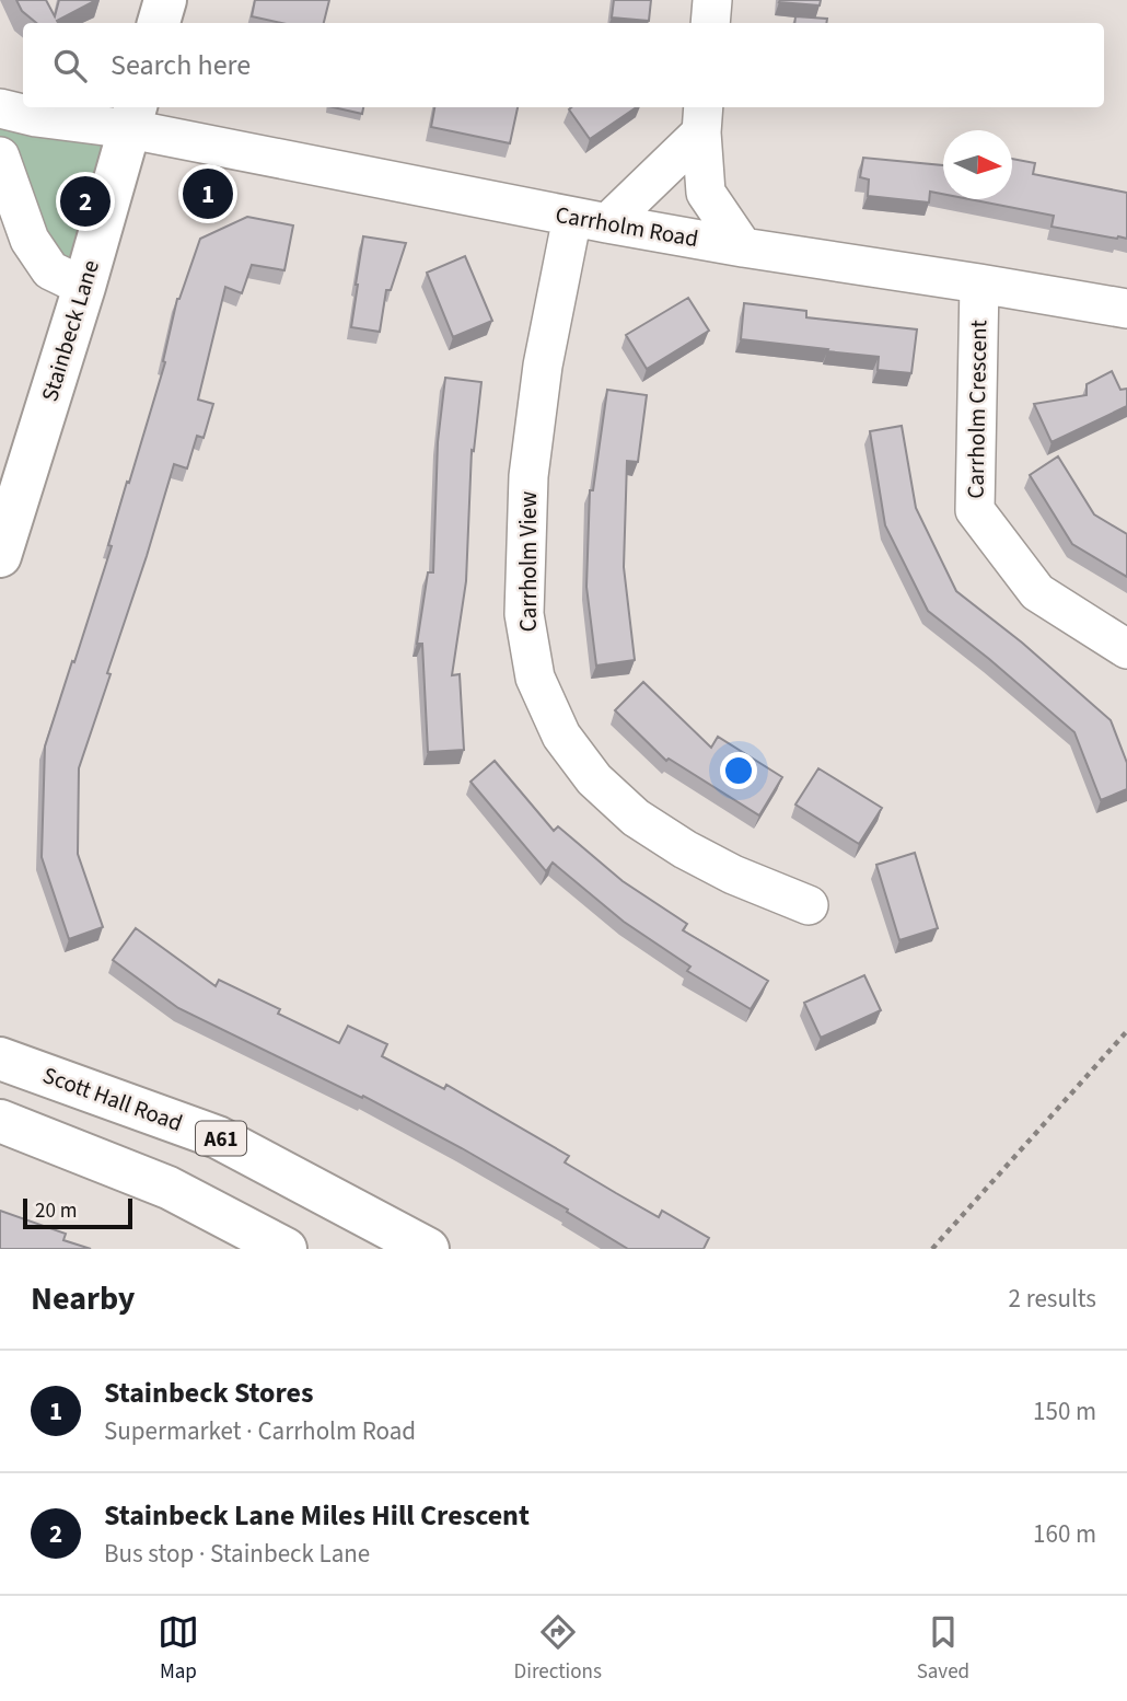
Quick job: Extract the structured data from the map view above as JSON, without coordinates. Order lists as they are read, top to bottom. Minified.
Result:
{"streets":{"main road":["Stainbeck Lane","Scott Hall Road","A61"],"street":["Carrholm Road","Carrholm Crescent","Carrholm View"]},"crossings":[["Carrholm Road","Stainbeck Lane"],["Carrholm Road","Carrholm Crescent"],["Carrholm Road","Carrholm View"]],"scale_bar":"20 m","north":"right","page":{"search":"Search here","pins":["1","2"],"scale":"20 m","heading":["Nearby","2 results"],"list":[{"mark":"1","name":"Stainbeck Stores","note":"Supermarket · Carrholm Road","value":"150 m"},{"mark":"2","name":"Stainbeck Lane Miles Hill Crescent","note":"Bus stop · Stainbeck Lane","value":"160 m"}],"nav":["Map","Directions","Saved"]}}
